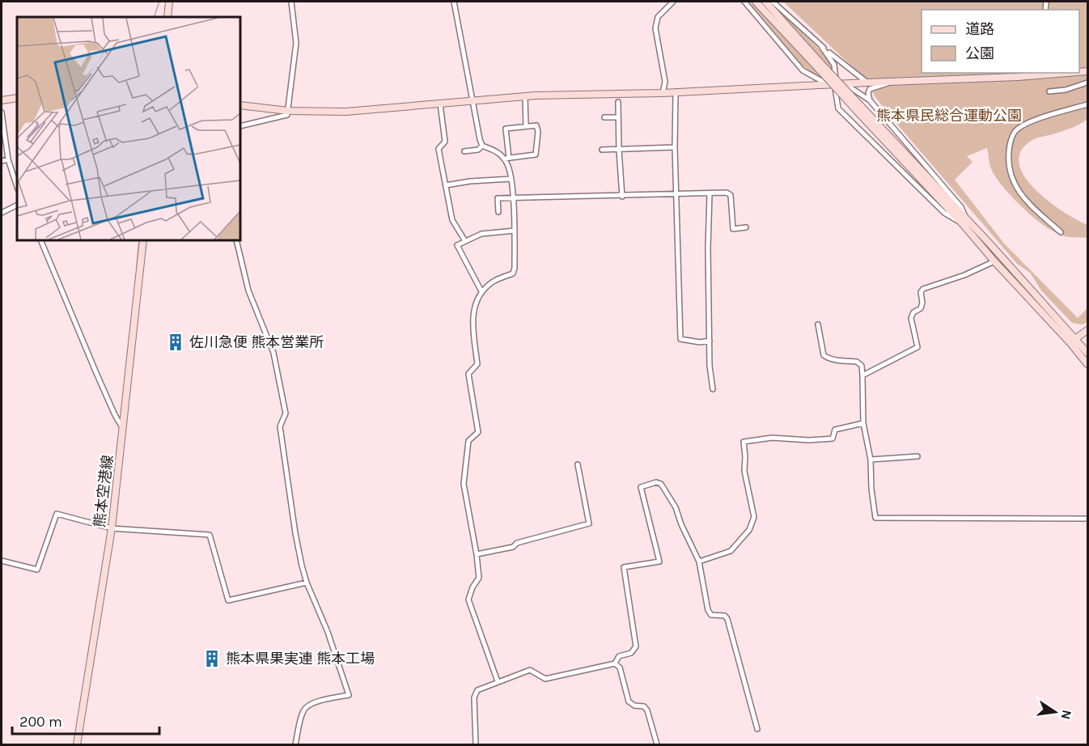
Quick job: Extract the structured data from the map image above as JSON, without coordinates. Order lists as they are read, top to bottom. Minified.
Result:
{"streets":{"street":["熊本空港線"]},"parks":["熊本県民総合運動公園"],"places":{"building":["佐川急便 熊本営業所","熊本県果実連 熊本工場"]},"legend":["道路","公園"],"scale_bar":"200 m","north":"right"}
